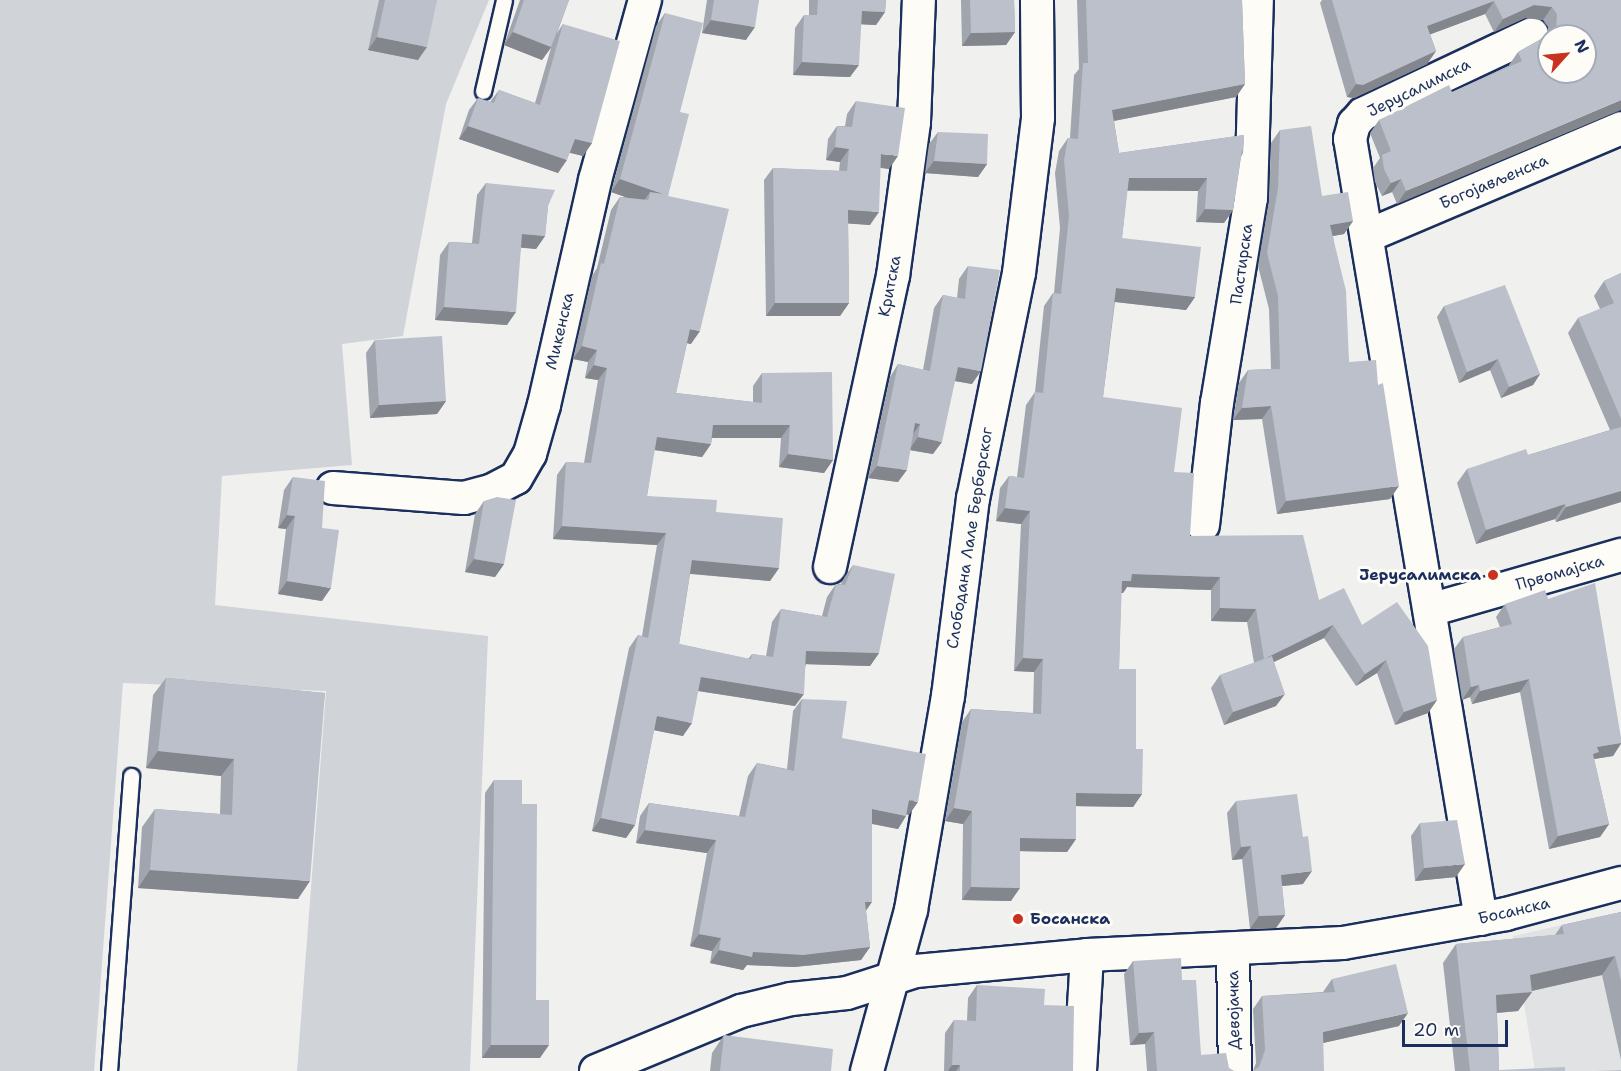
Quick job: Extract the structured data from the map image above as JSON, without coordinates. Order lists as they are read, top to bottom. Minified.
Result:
{"streets":{"street":["Јерусалимска","Богојављенска","Пастирска","Критска","Микенска","Слободана Лале Берберског","Првомајска","Босанска","Девојачка"]},"crossings":[["Јерусалимска","Богојављенска"],["Јерусалимска","Првомајска"],["Јерусалимска","Босанска"],["Слободана Лале Берберског","Босанска"],["Босанска","Девојачка"]],"places":["Јерусалимска","Босанска"],"scale_bar":"20 m","north":"top right"}
